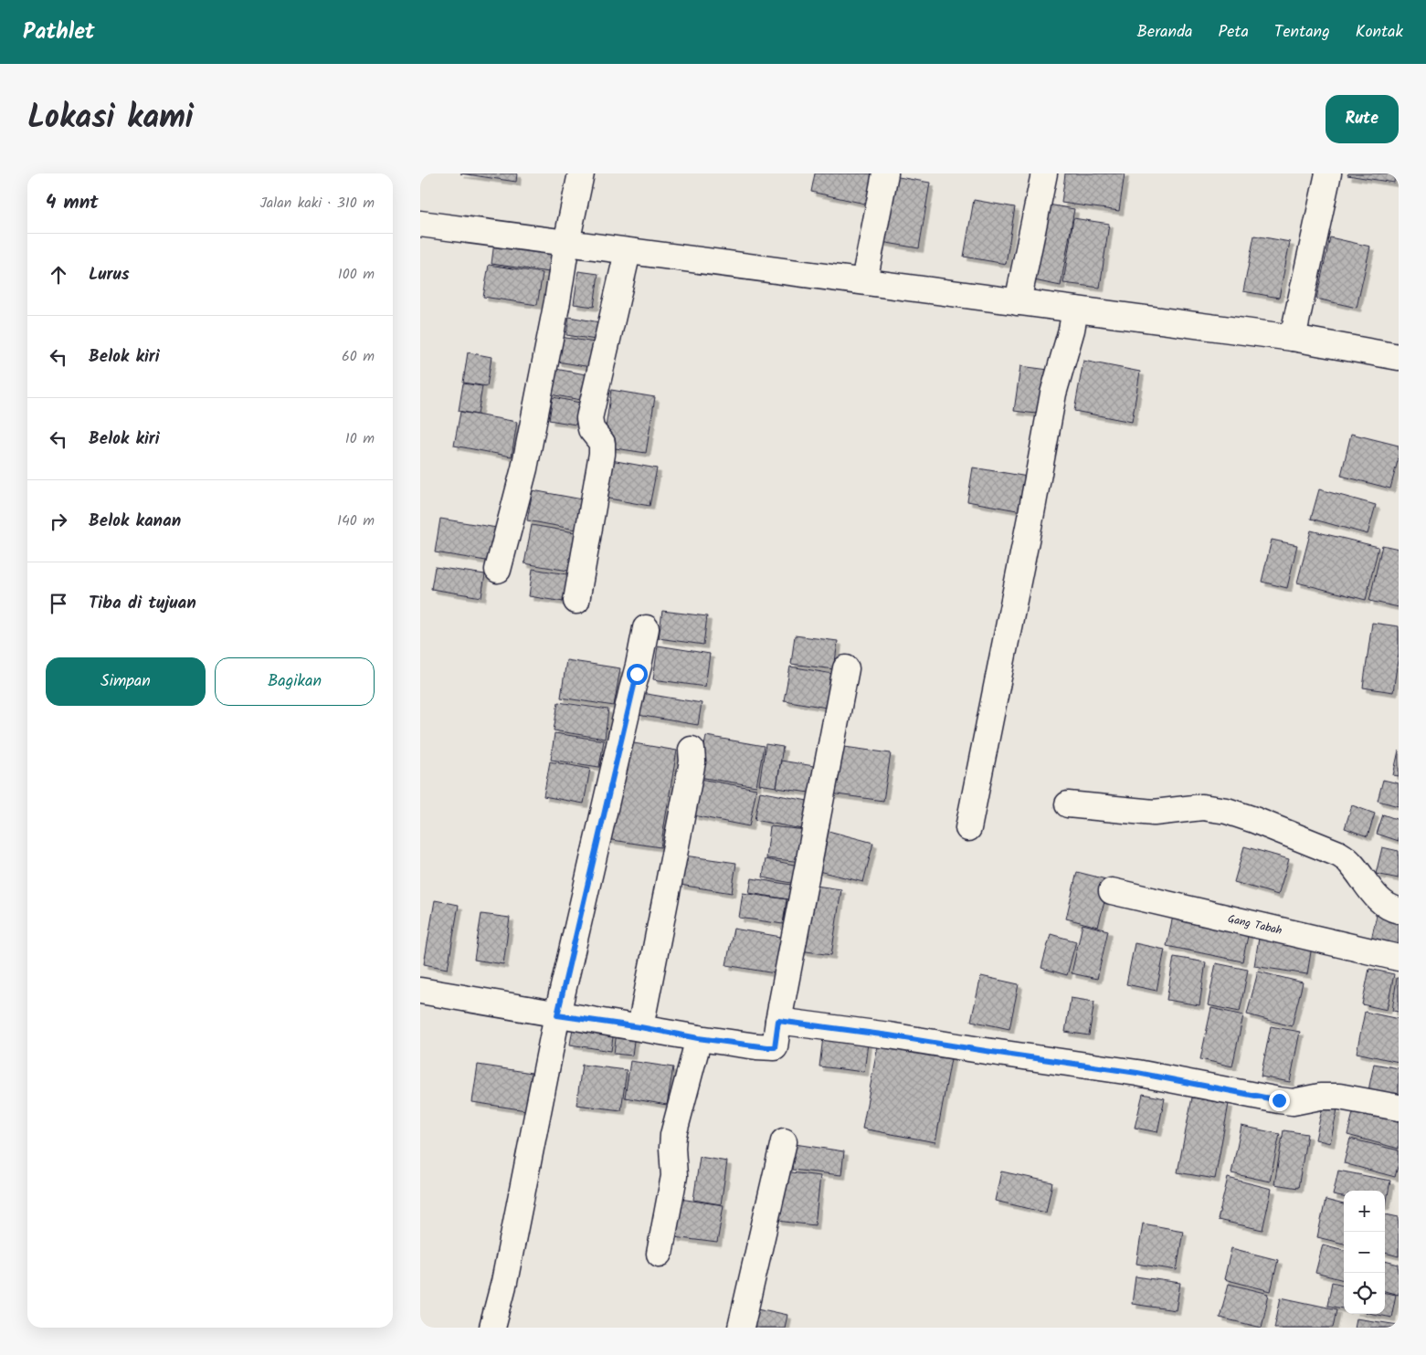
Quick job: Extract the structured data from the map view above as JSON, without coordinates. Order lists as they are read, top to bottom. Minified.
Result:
{"streets":{"street":["Gang Tabah"]},"page":{"header":"Pathlet","nav":["Beranda","Peta","Tentang","Kontak"],"title":"Lokasi kami","buttons":["Rute",["Simpan","Bagikan"]],"heading":["4 mnt","Jalan kaki · 310 m"],"list":[["Lurus","100 m"],["Belok kiri","60 m"],["Belok kiri","10 m"],["Belok kanan","140 m"],"Tiba di tujuan"],"map_buttons":["+","−"]}}
